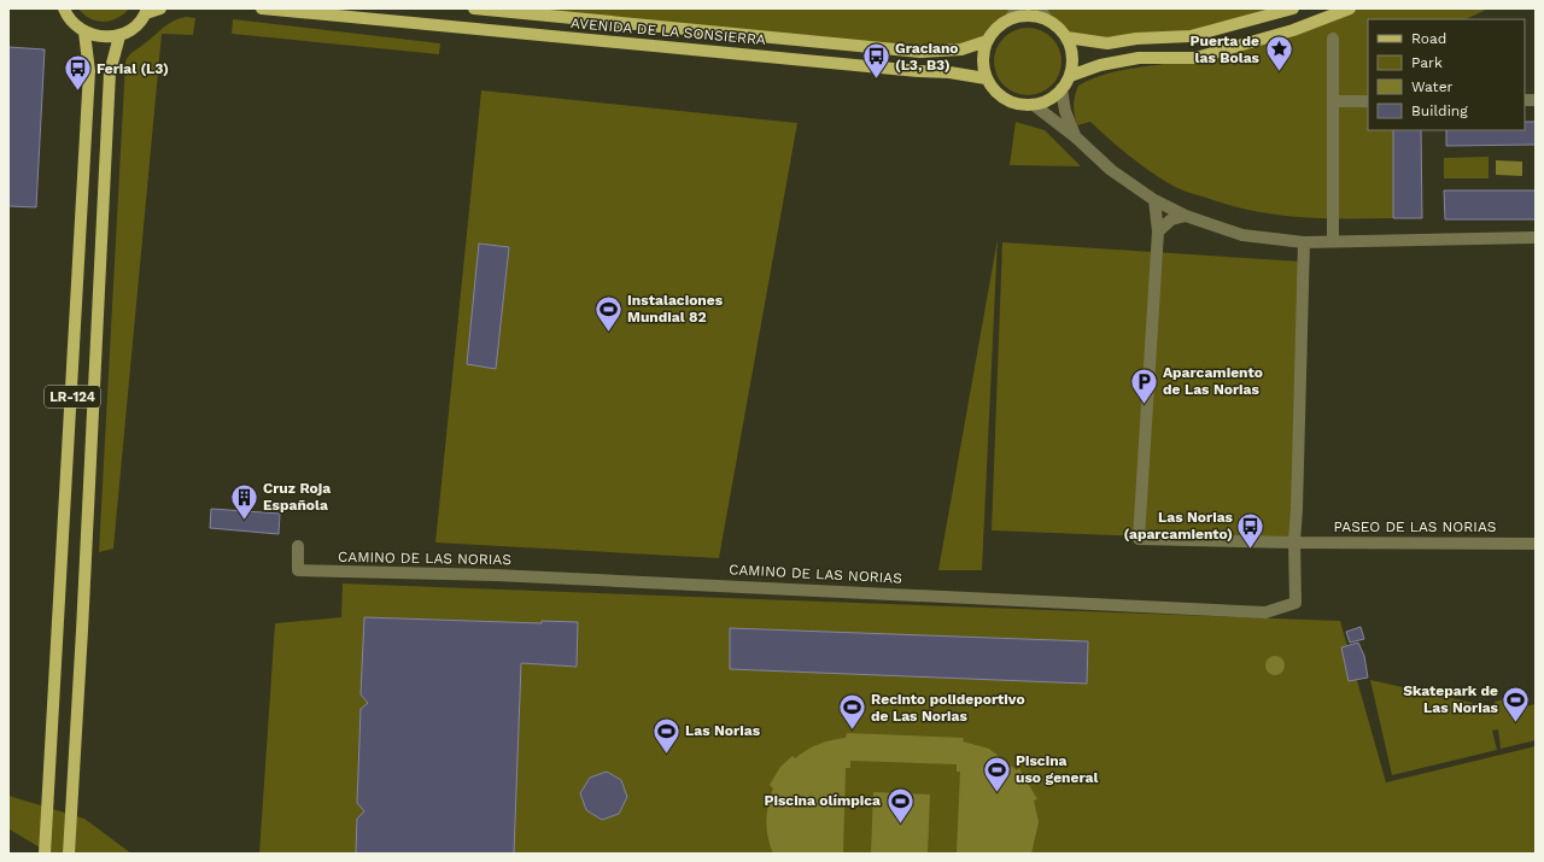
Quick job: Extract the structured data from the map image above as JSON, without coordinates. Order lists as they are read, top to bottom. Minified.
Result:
{"streets":{"main road":["AVENIDA DE LA SONSIERRA","LR-124"],"street":["PASEO DE LAS NORIAS","CAMINO DE LAS NORIAS"]},"crossings":[["PASEO DE LAS NORIAS","CAMINO DE LAS NORIAS"]],"places":{"place":["Puerta de las Bolas"],"bus stop":["Graciano (L3, B3)","Ferial (L3)","Las Norias (aparcamiento)"],"sports":["Instalaciones Mundial 82","Skatepark de Las Norias","Recinto polideportivo de Las Norias","Las Norias","Piscina uso general","Piscina olímpica"],"parking":["Aparcamiento de Las Norias"],"building":["Cruz Roja Española"]},"legend":["Road","Park","Water","Building"]}
